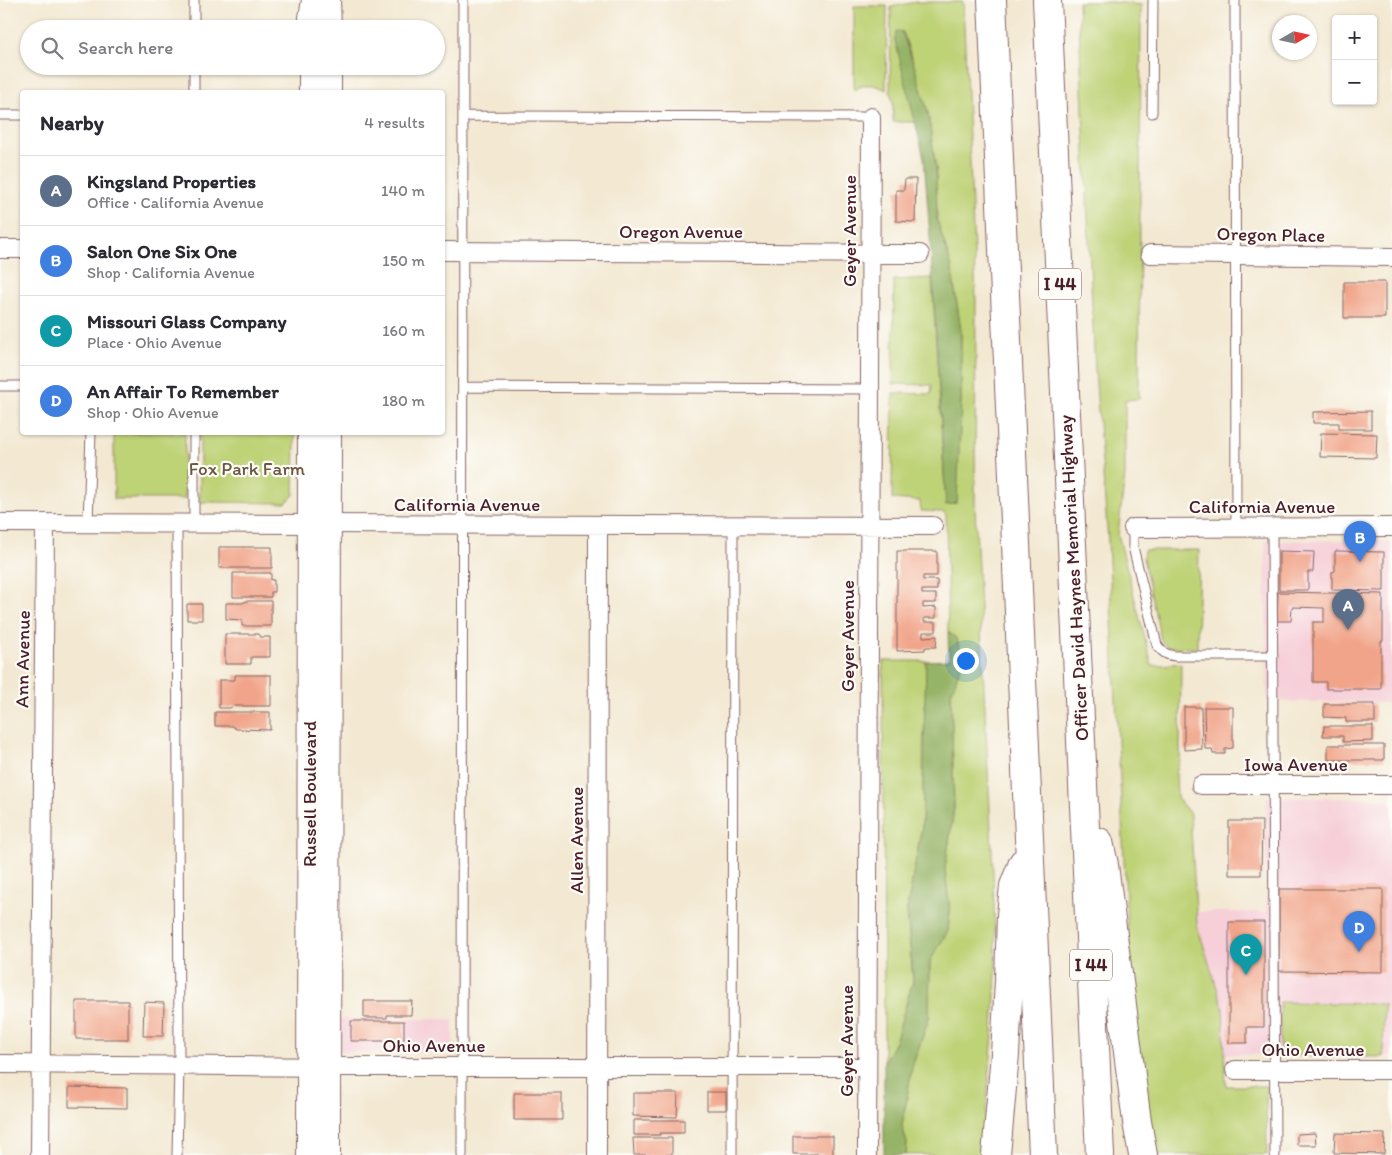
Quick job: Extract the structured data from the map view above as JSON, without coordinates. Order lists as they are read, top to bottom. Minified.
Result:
{"streets":{"highway":["I 44","Officer David Haynes Memorial Highway"],"main road":["Russell Boulevard"],"street":["Oregon Avenue","Geyer Avenue","Oregon Place","California Avenue","Ann Avenue","Iowa Avenue","Allen Avenue","Ohio Avenue"]},"crossings":[["Oregon Avenue","Geyer Avenue"],["Geyer Avenue","California Avenue"],["Geyer Avenue","Ohio Avenue"],["California Avenue","Ann Avenue"],["California Avenue","Russell Boulevard"],["California Avenue","Allen Avenue"],["Ann Avenue","Ohio Avenue"],["Russell Boulevard","Ohio Avenue"],["Allen Avenue","Ohio Avenue"]],"parks":["Fox Park Farm"],"north":"right","page":{"map_buttons":["+","−"],"search":"Search here","heading":["Nearby","4 results"],"list":[{"mark":"A","name":"Kingsland Properties","note":"Office · California Avenue","value":"140 m"},{"mark":"B","name":"Salon One Six One","note":"Shop · California Avenue","value":"150 m"},{"mark":"C","name":"Missouri Glass Company","note":"Place · Ohio Avenue","value":"160 m"},{"mark":"D","name":"An Affair To Remember","note":"Shop · Ohio Avenue","value":"180 m"}],"pins":["B","A","D","C"]}}
